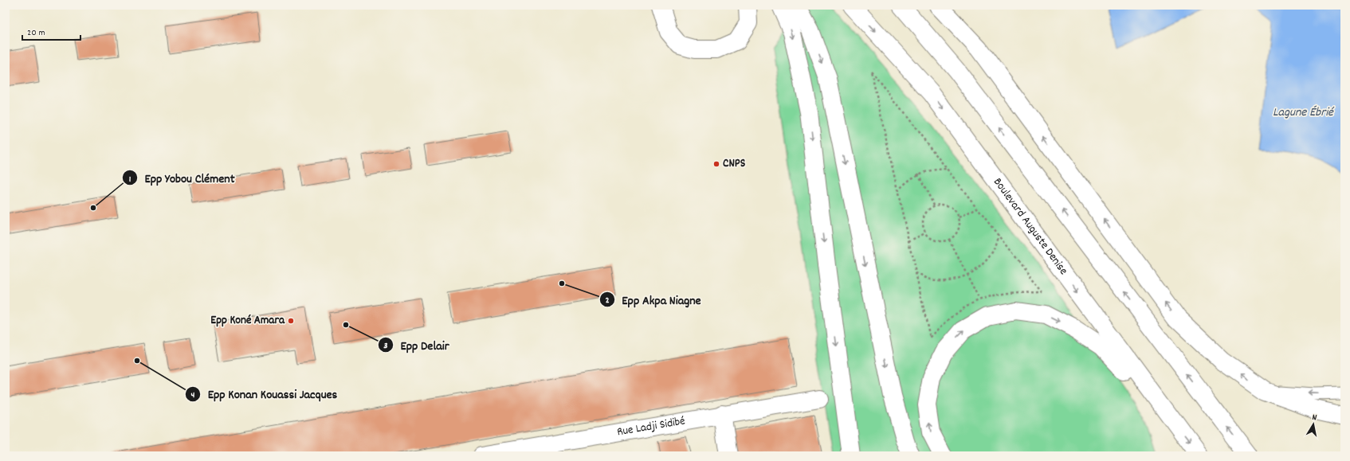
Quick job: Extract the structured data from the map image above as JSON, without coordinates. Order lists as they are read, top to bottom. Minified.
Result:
{"streets":{"main road":["Boulevard Auguste Denise","Rue Ladji Sidibé"]},"water":["Lagune Ébrié"],"places":["CNPS","Epp Yobou Clément","Epp Akpa Niagne","Epp Koné Amara","Epp Delair","Epp Konan Kouassi Jacques"],"scale_bar":"20 m","north":"top"}
